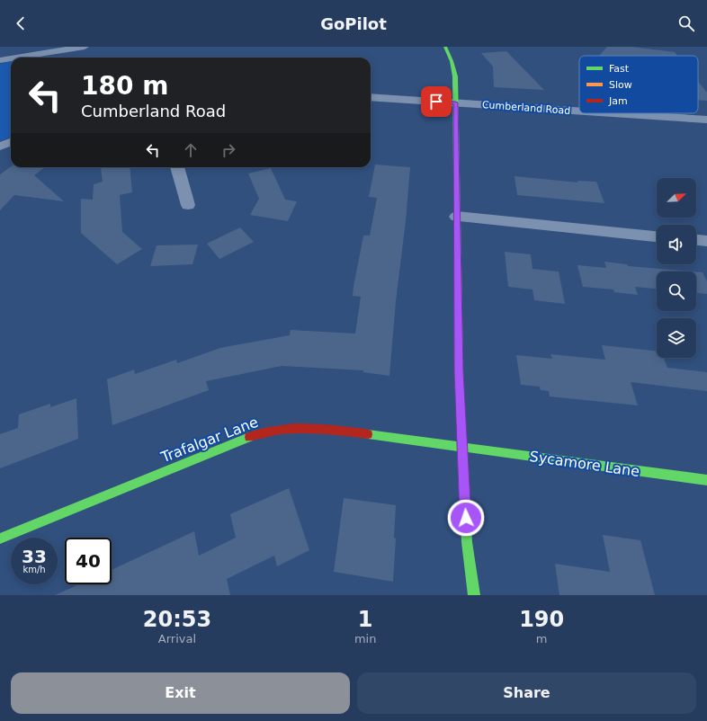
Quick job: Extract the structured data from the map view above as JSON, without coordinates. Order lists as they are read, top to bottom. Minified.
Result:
{"streets":{"street":["Cumberland Road","Trafalgar Lane","Sycamore Lane"]},"crossings":[["Trafalgar Lane","Sycamore Lane"]],"legend":["Fast","Slow","Jam"],"north":"top right","page":{"header":"GoPilot","turn":["180 m","Cumberland Road"],"speed":"33 km/h","limit":"40","eta":["20:53","Arrival","1","min","190","m"],"buttons":["Exit","Share"]}}
